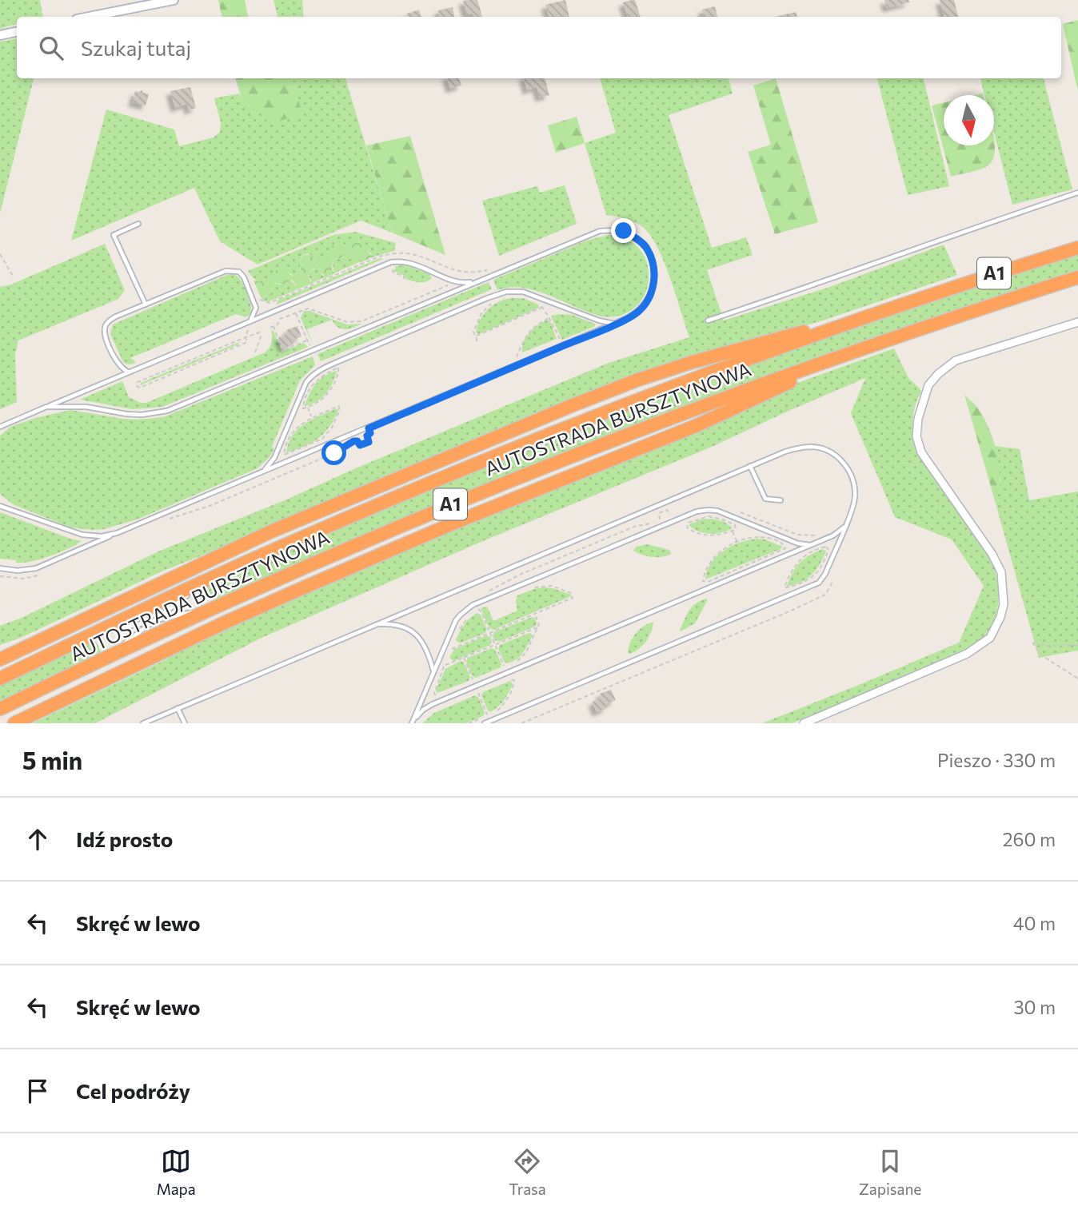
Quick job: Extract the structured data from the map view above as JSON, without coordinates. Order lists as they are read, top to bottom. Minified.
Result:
{"streets":{"highway":["A1","AUTOSTRADA BURSZTYNOWA"]},"north":"bottom","page":{"search":"Szukaj tutaj","heading":["5 min","Pieszo · 330 m"],"list":[["Idź prosto","260 m"],["Skręć w lewo","40 m"],["Skręć w lewo","30 m"],"Cel podróży"],"nav":["Mapa","Trasa","Zapisane"]}}
